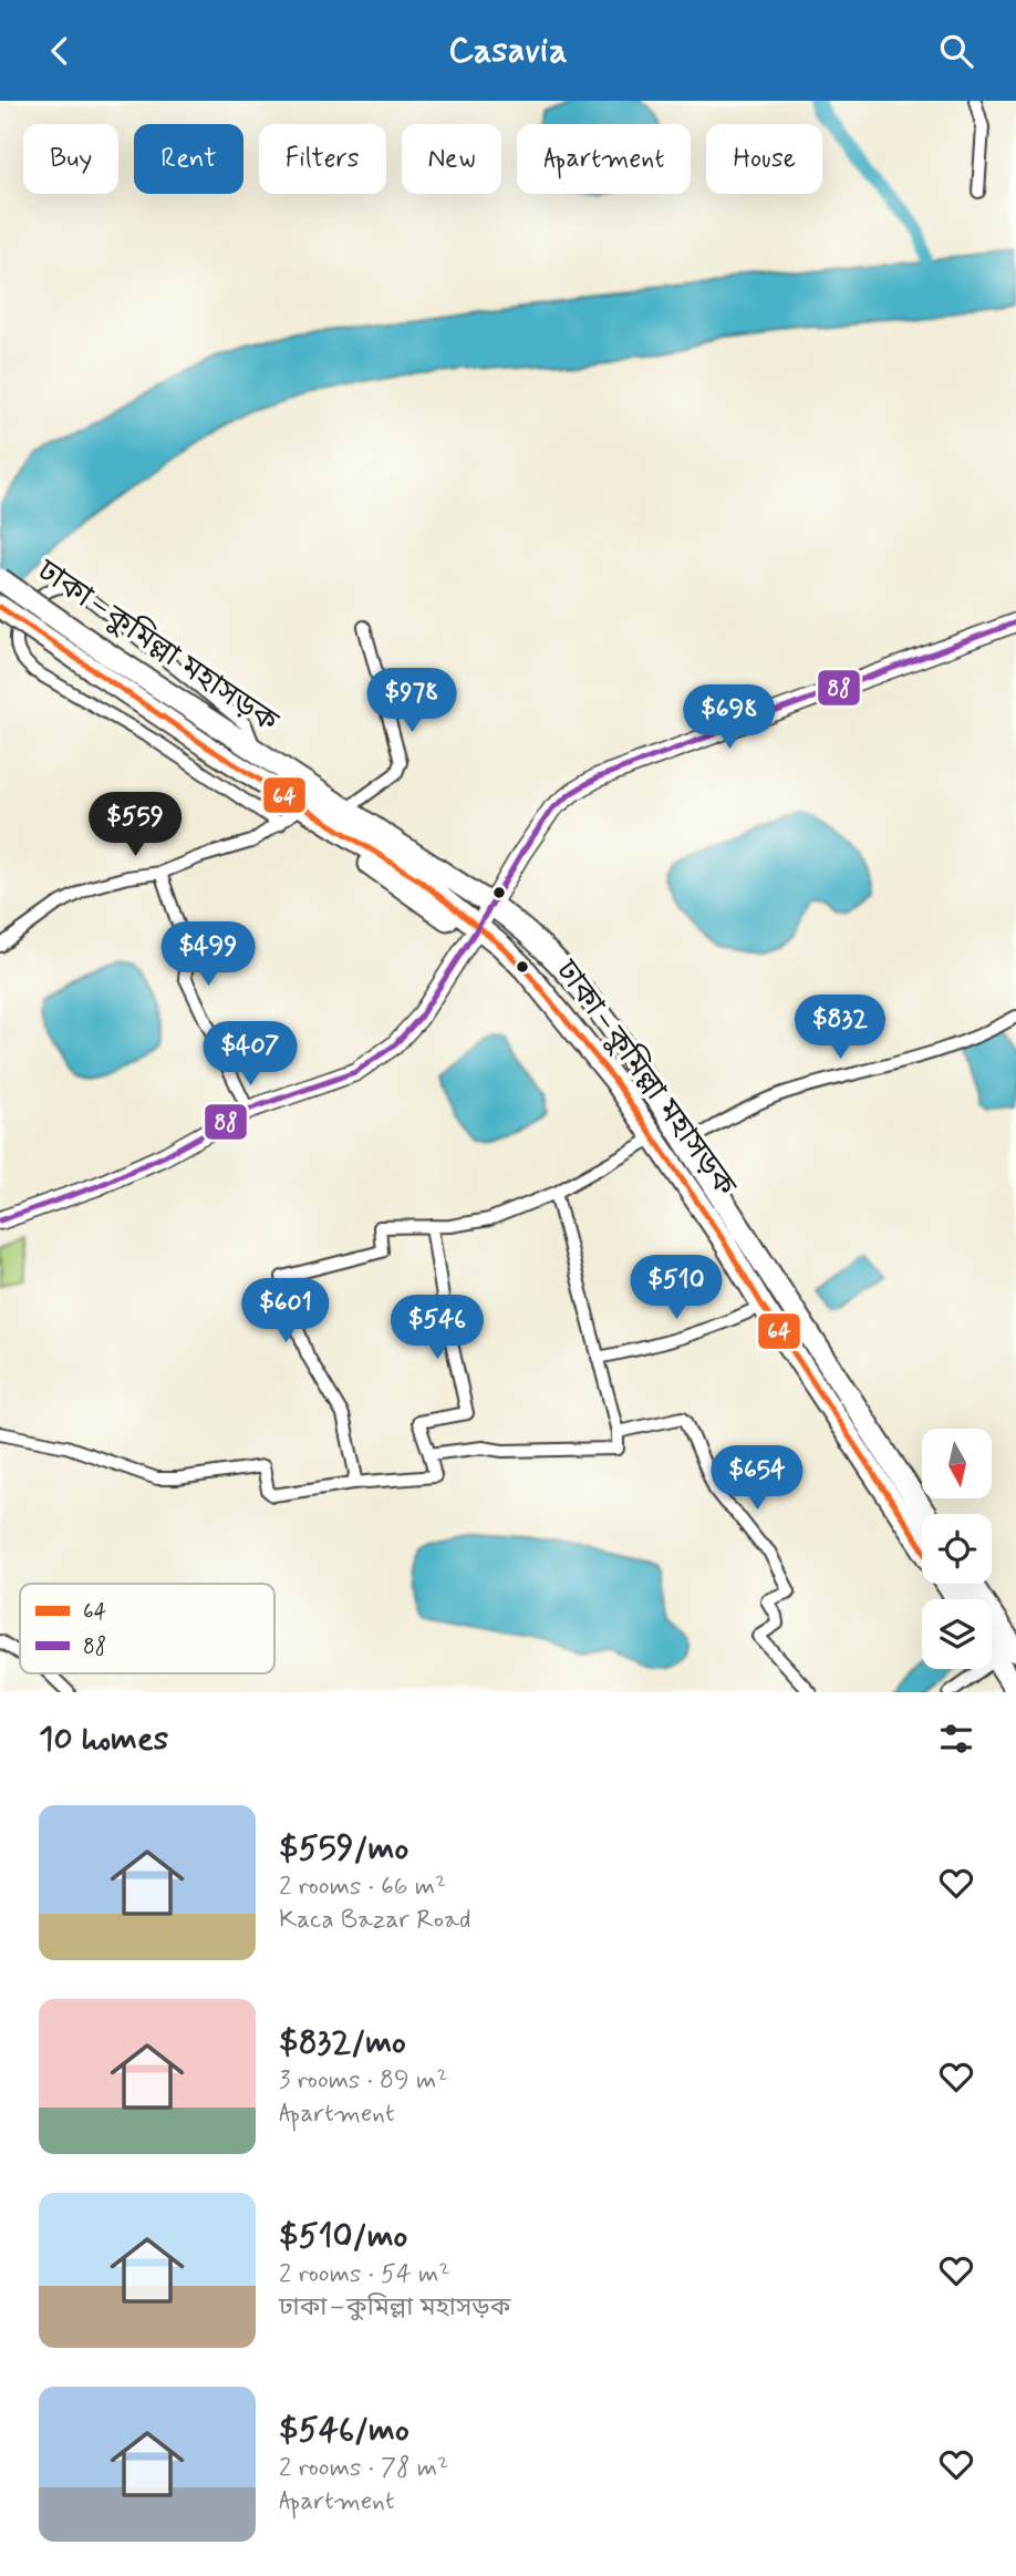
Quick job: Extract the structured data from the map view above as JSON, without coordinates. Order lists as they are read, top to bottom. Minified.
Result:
{"streets":{"highway":["ঢাকা–কুমিল্লা মহাসড়ক"]},"lines":["transit line 64","transit line 88"],"legend":["64","88"],"north":"bottom","page":{"header":"Casavia","chip":["Buy","Rent","Filters","New","Apartment","House"],"price":["$978","$698","$559","$499","$832","$407","$510","$601","$546","$654"],"heading":"10 homes","list":[{"name":"$559/mo","note":"2 rooms · 66 m² · Kaca Bazar Road"},{"name":"$832/mo","note":"3 rooms · 89 m² · Apartment"},{"name":"$510/mo","note":"2 rooms · 54 m² · ঢাকা–কুমিল্লা মহাসড়ক"},{"name":"$546/mo","note":"2 rooms · 78 m² · Apartment"}]}}
